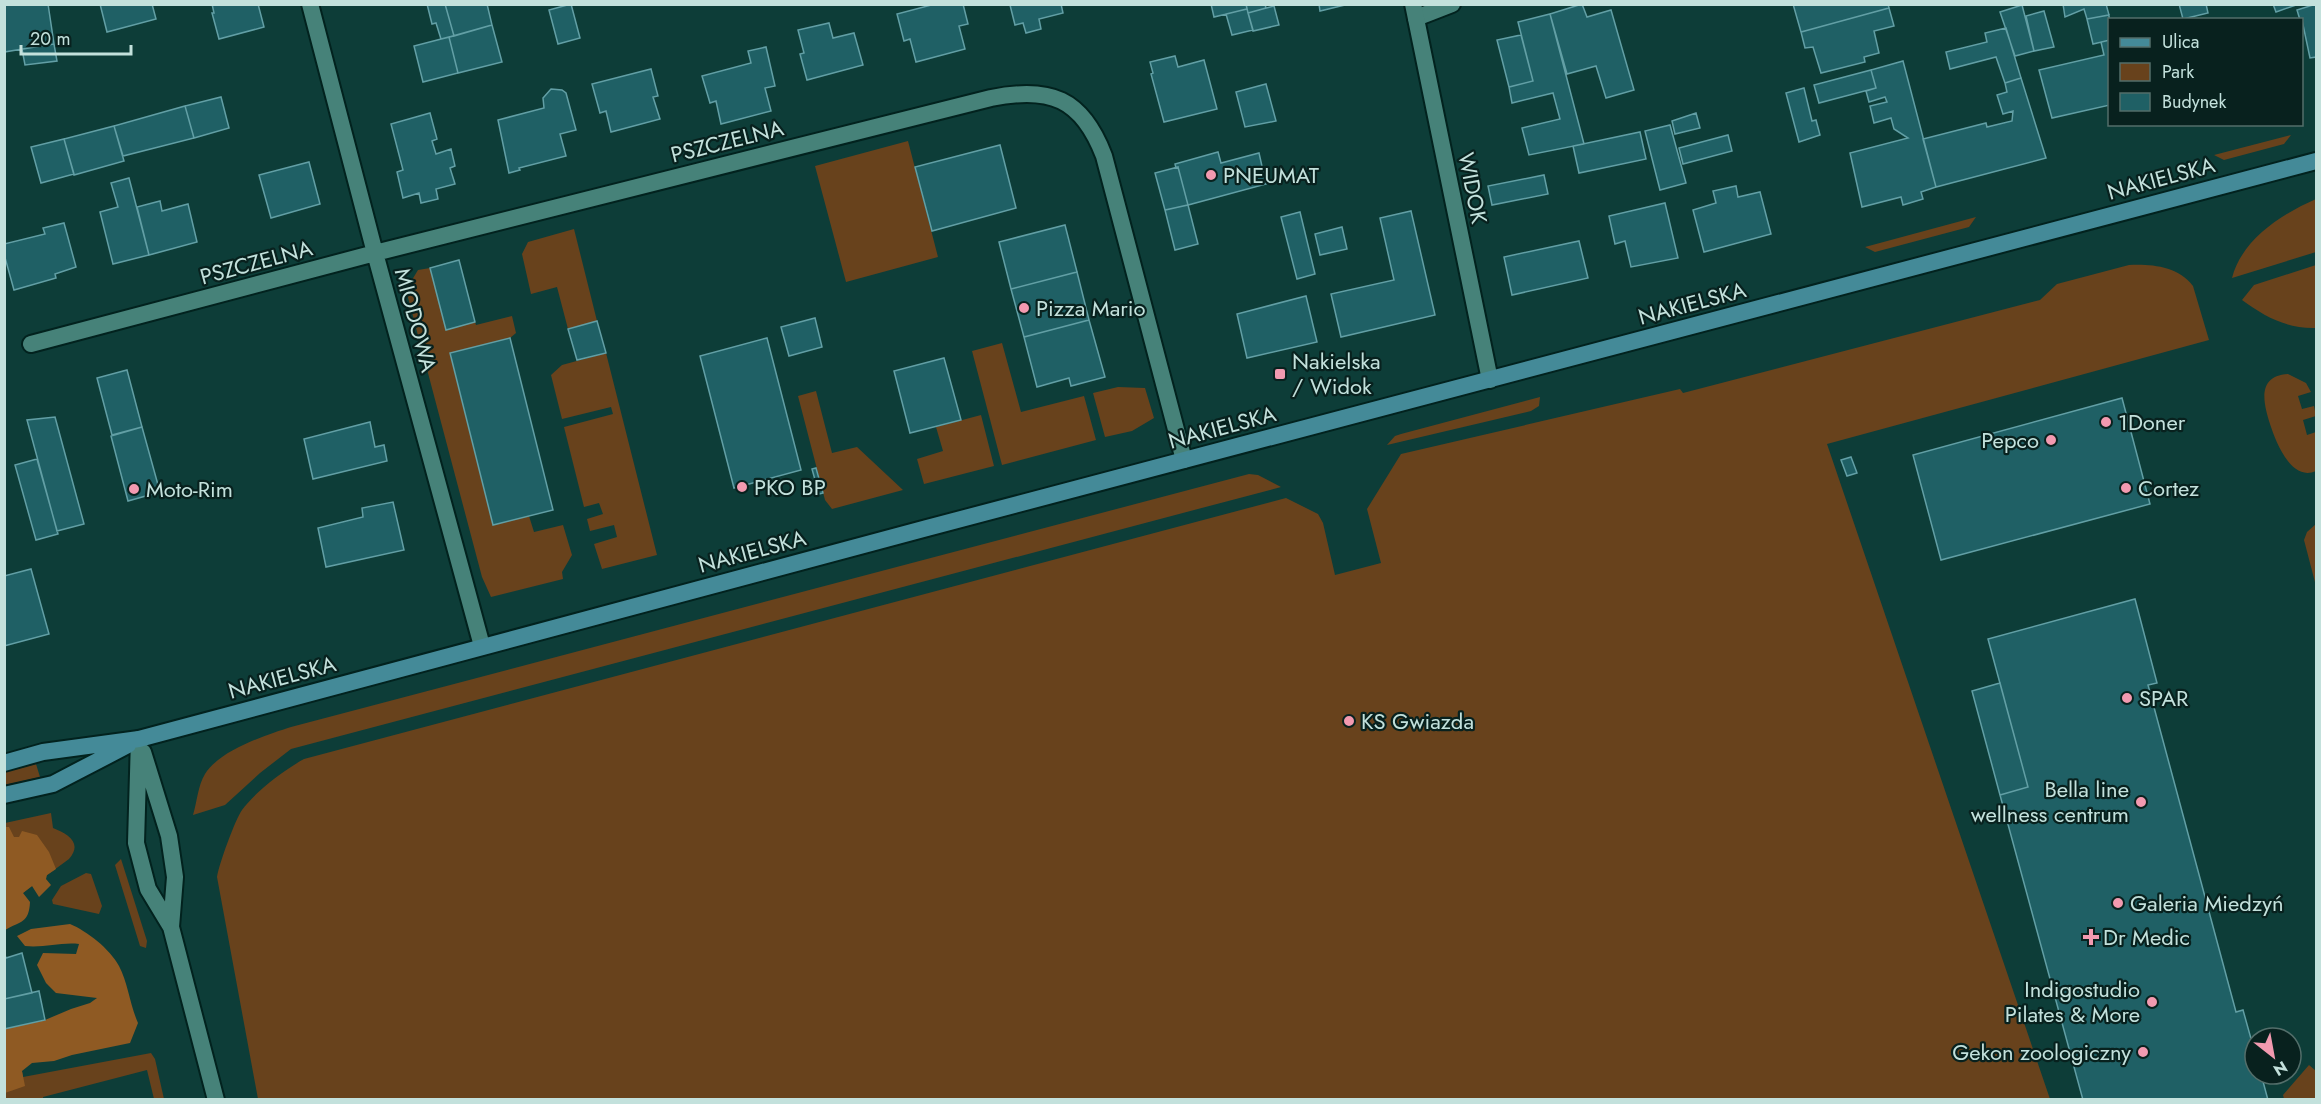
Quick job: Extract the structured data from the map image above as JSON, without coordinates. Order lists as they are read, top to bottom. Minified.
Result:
{"streets":{"main road":["NAKIELSKA"],"street":["PSZCZELNA","WIDOK","MIODOWA"]},"crossings":[["PSZCZELNA","NAKIELSKA"],["PSZCZELNA","MIODOWA"],["NAKIELSKA","WIDOK"],["NAKIELSKA","MIODOWA"]],"places":{"other":["PNEUMAT","Pizza Mario","1Doner","Pepco","PKO BP","Cortez","Moto-Rim","SPAR","KS Gwiazda","Bella line wellness centrum","Galeria Miedzyń","Indigostudio Pilates & More","Gekon zoologiczny"],"transit":["Nakielska / Widok"],"health":["Dr Medic"]},"legend":["Ulica","Park","Budynek"],"scale_bar":"20 m","north":"bottom right"}
